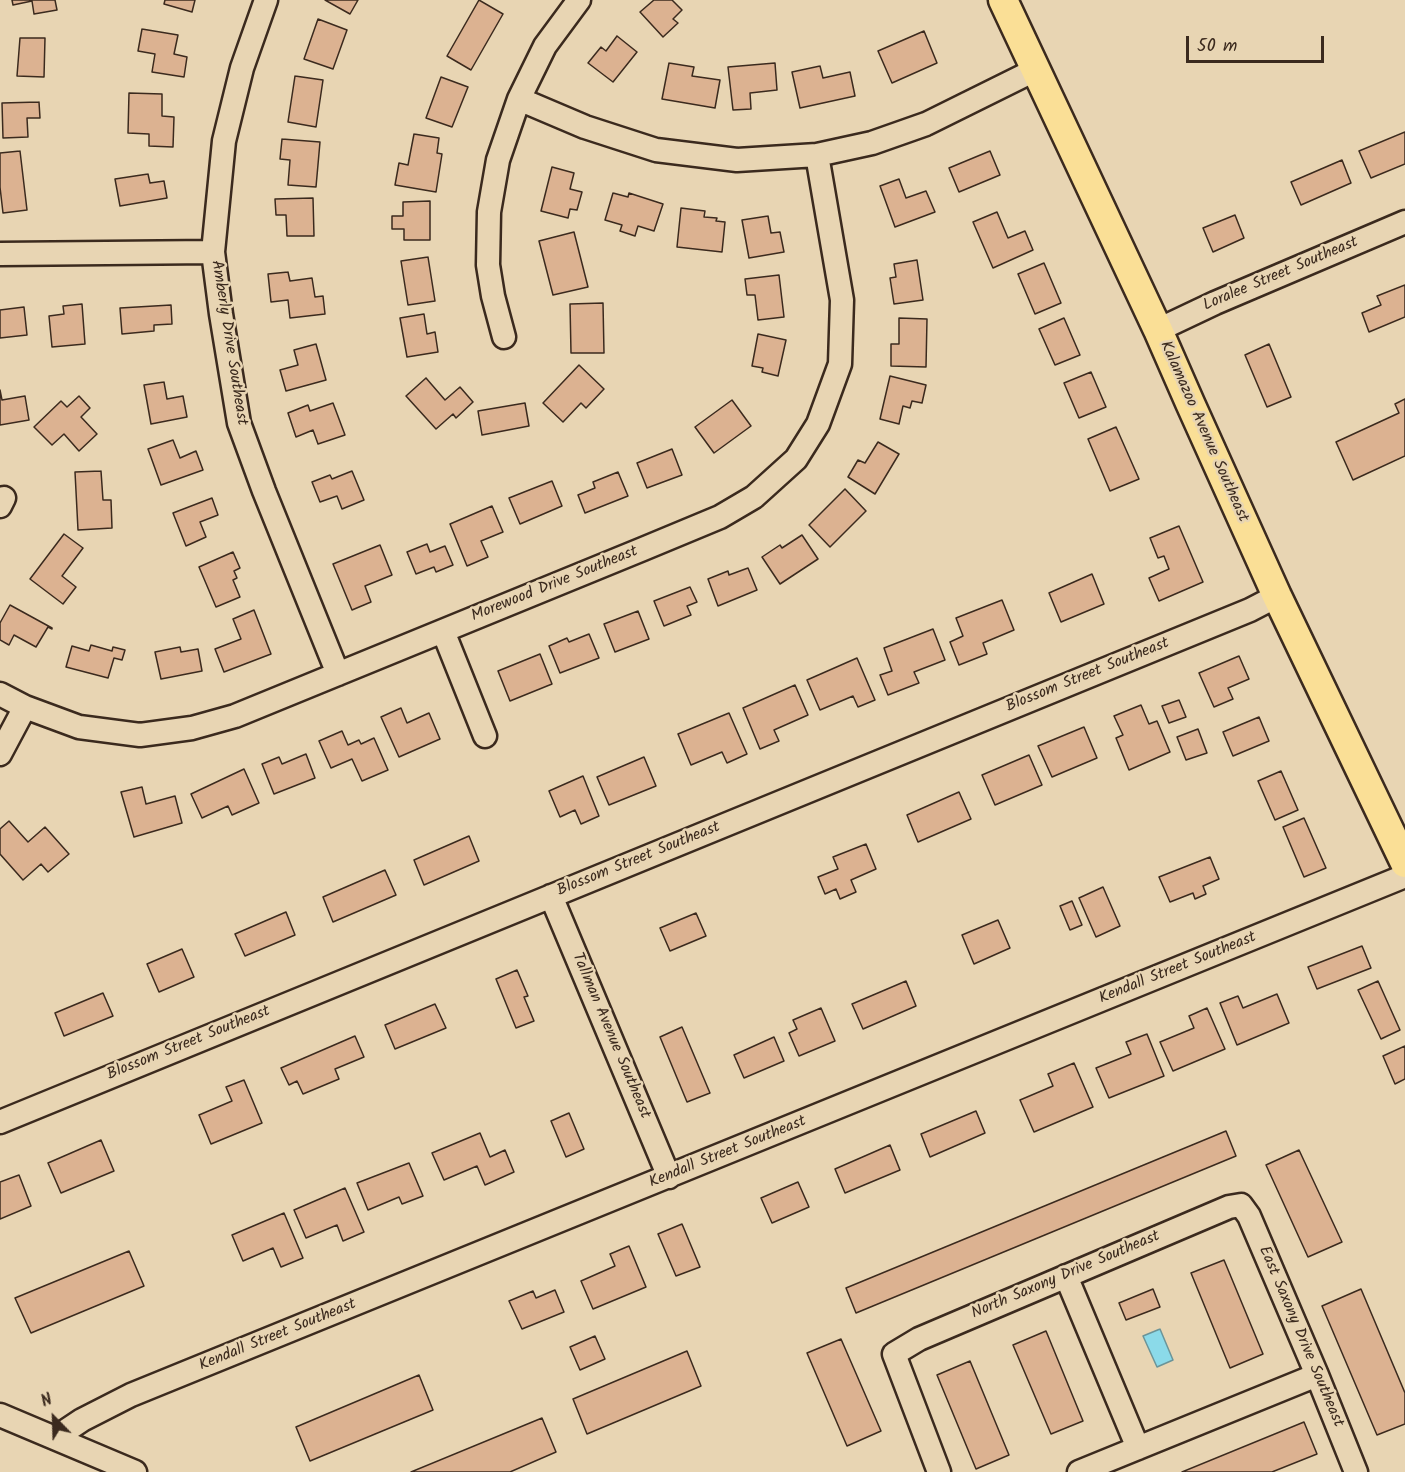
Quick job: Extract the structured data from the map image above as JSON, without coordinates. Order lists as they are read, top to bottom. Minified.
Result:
{"streets":{"main road":["Kalamazoo Avenue Southeast"],"street":["Loralee Street Southeast","Amberly Drive Southeast","Morewood Drive Southeast","Blossom Street Southeast","Kendall Street Southeast","Tallman Avenue Southeast","North Saxony Drive Southeast","East Saxony Drive Southeast"]},"crossings":[["Loralee Street Southeast","Kalamazoo Avenue Southeast"],["Amberly Drive Southeast","Morewood Drive Southeast"],["Kalamazoo Avenue Southeast","Blossom Street Southeast"],["Kalamazoo Avenue Southeast","Kendall Street Southeast"],["Blossom Street Southeast","Tallman Avenue Southeast"],["Kendall Street Southeast","Tallman Avenue Southeast"],["North Saxony Drive Southeast","East Saxony Drive Southeast"]],"scale_bar":"50 m","north":"top left"}
